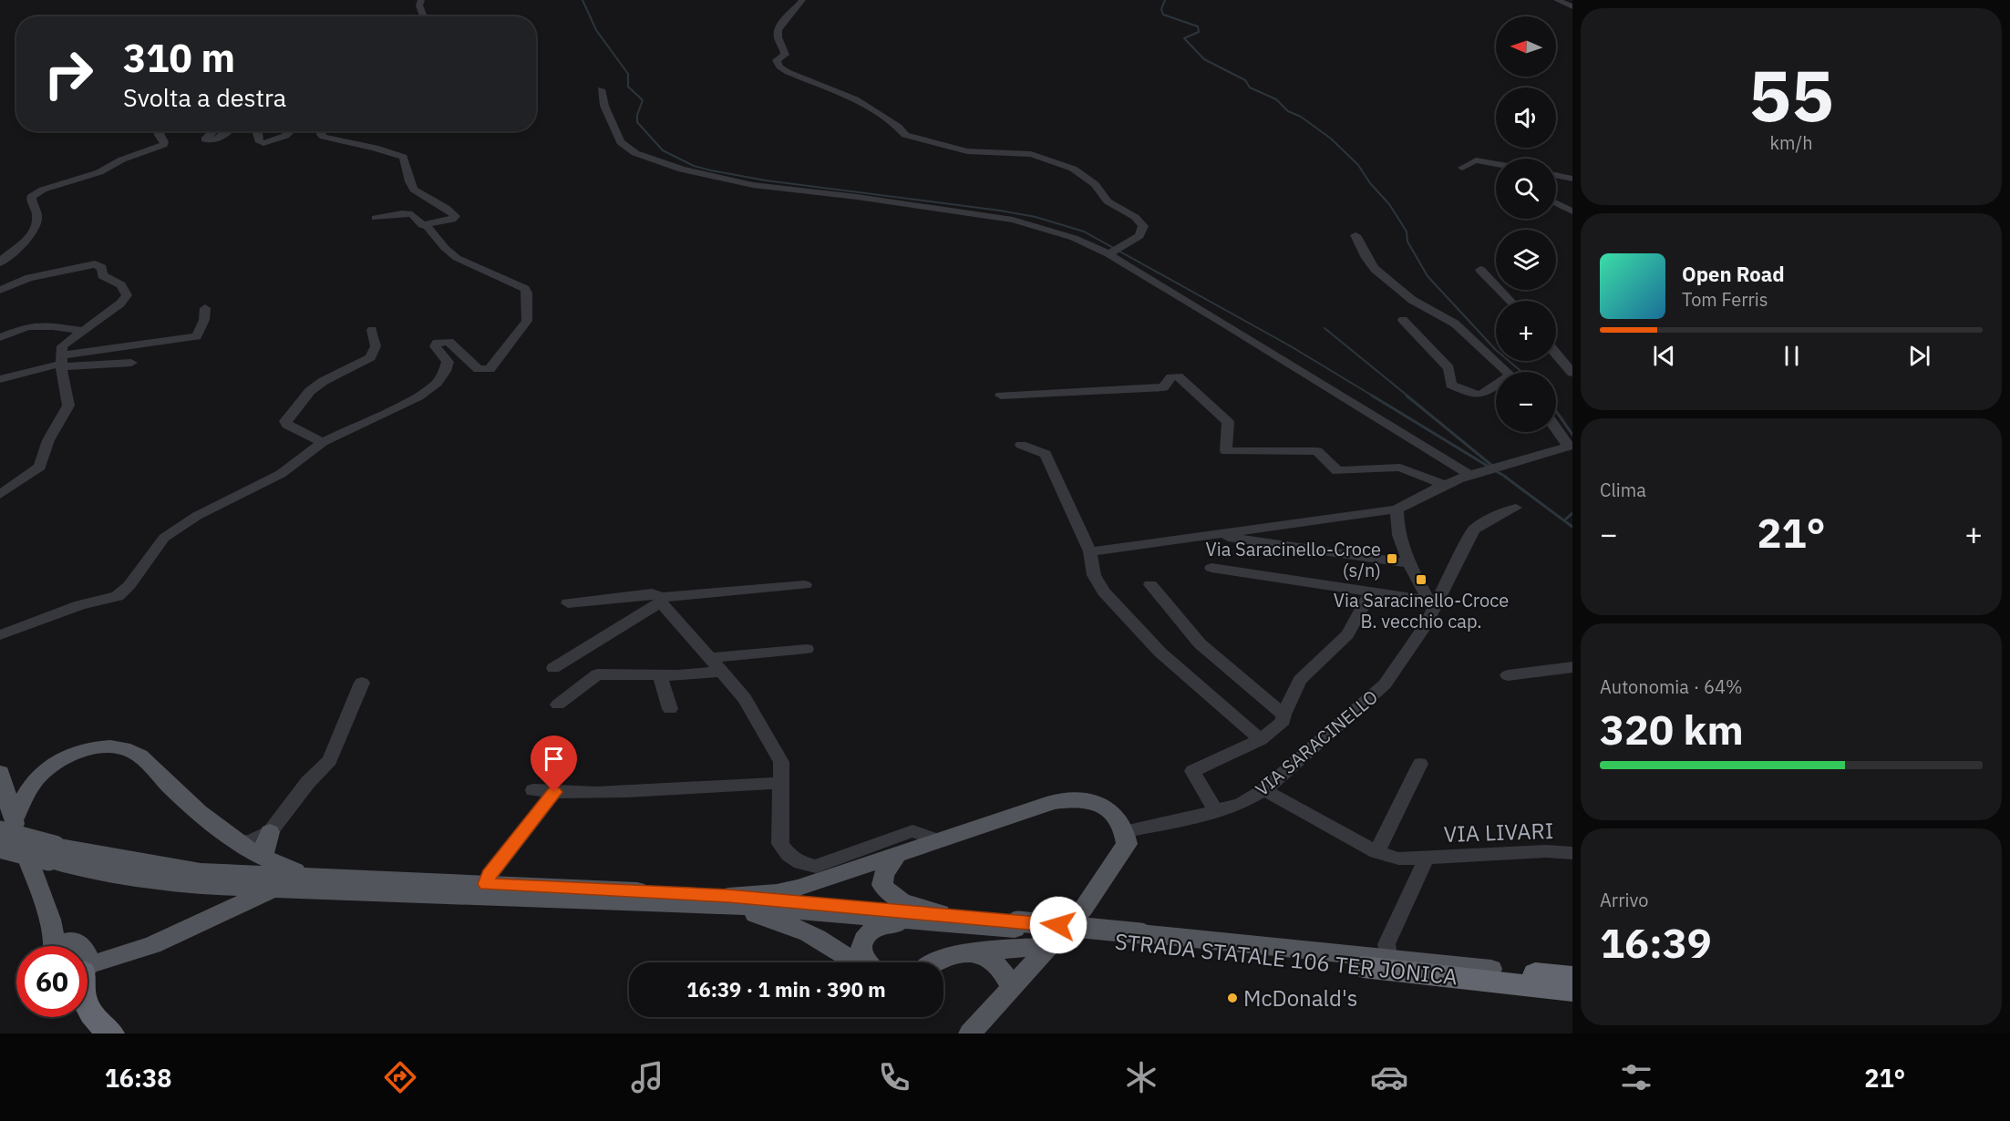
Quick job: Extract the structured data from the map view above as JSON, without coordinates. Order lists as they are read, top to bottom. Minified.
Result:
{"streets":{"highway":["STRADA STATALE 106 TER JONICA"],"street":["VIA SARACINELLO","VIA LIVARI"]},"crossings":[["VIA SARACINELLO","VIA LIVARI"],["VIA LIVARI","STRADA STATALE 106 TER JONICA"]],"places":{"transit":["Via Saracinello-Croce (s/n)","Via Saracinello-Croce B. vecchio cap."],"other":["McDonald's"]},"north":"left","page":{"tile":[["55","km/h"],"Clima",["Autonomia · 64%","320 km"],["Arrivo","16:39"]],"map_buttons":["+","−"],"turn":["310 m","Svolta a destra"],"song":["Open Road","Tom Ferris"],"heat":["−","21°","+"],"limit":"60","trip":"16:39 · 1 min · 390 m","tabs":["16:38","21°"]}}
